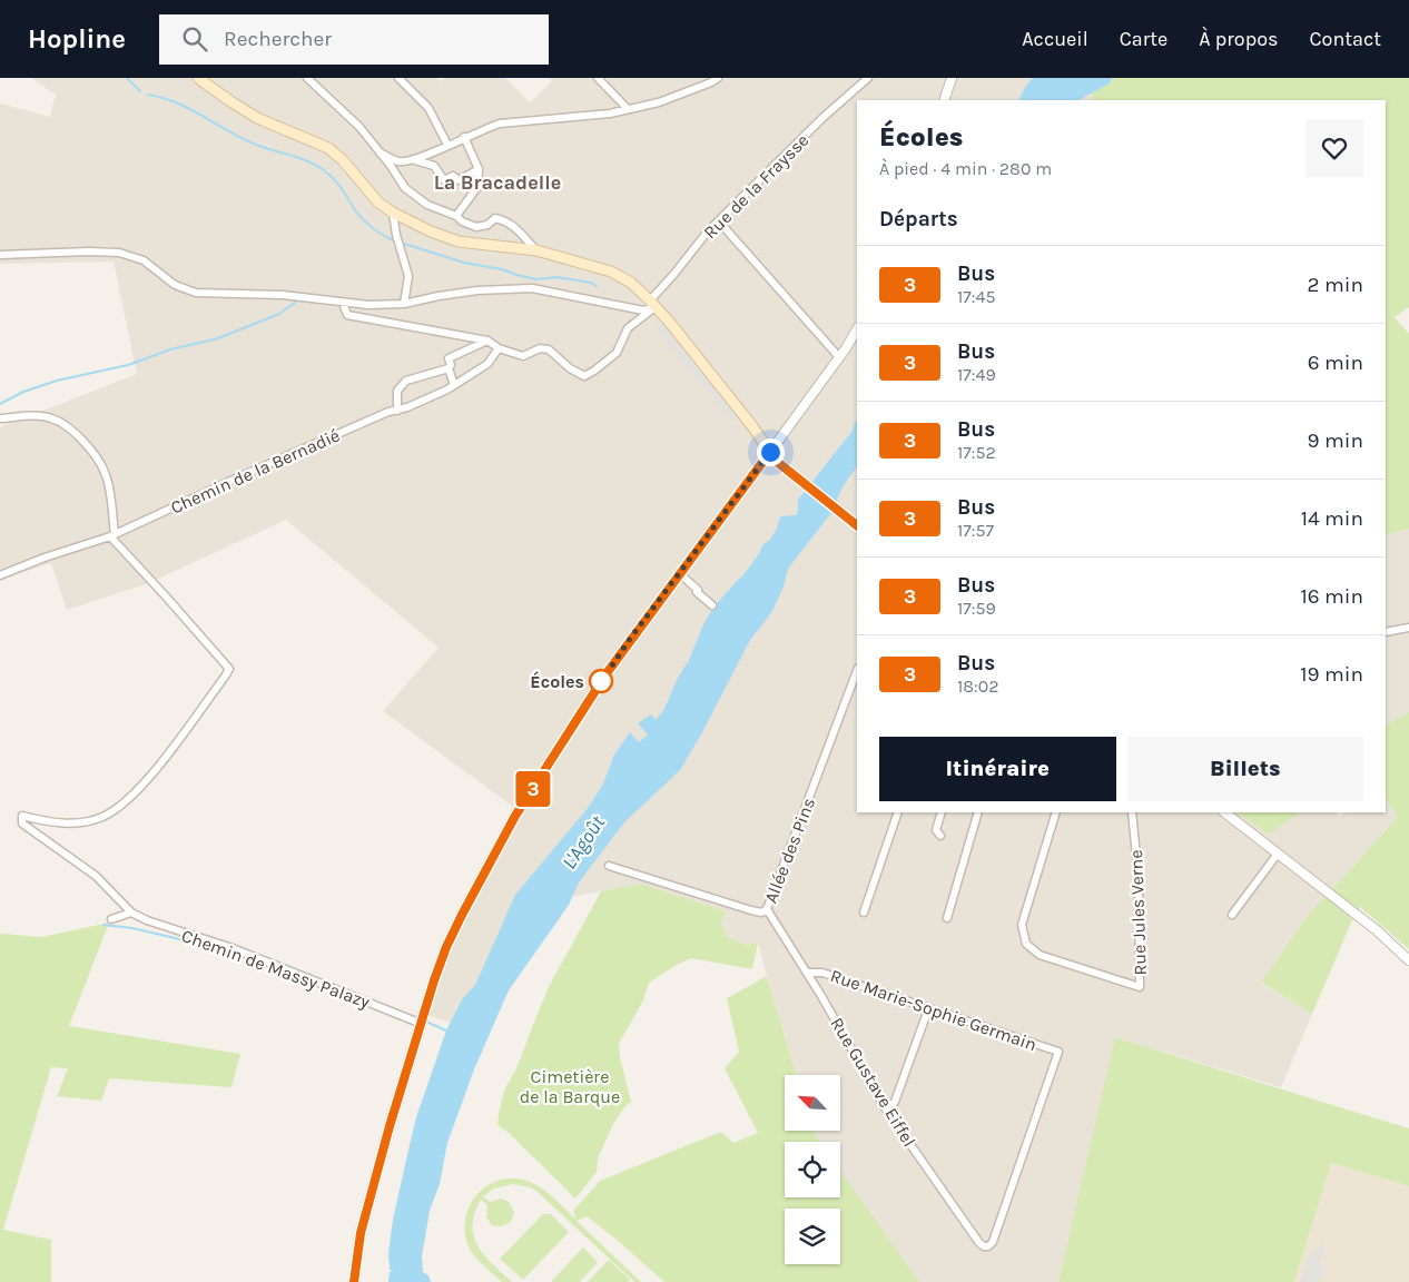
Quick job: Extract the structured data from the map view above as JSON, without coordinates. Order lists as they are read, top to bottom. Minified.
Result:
{"streets":{"street":["Rue de la Fraysse","Chemin de la Bernadié","Allée des Pins","Rue Jules Verne","Chemin de Massy Palazy","Rue Marie-Sophie Germain","Rue Gustave Eiffel"]},"crossings":[["Rue de la Fraysse","Chemin de la Bernadié"],["Allée des Pins","Rue Gustave Eiffel"],["Rue Marie-Sophie Germain","Rue Gustave Eiffel"]],"districts":["La Bracadelle"],"water":["L'Agoût"],"parks":["Cimetière de la Barque"],"places":["Écoles"],"lines":["bus line 3"],"north":"top left","page":{"header":"Hopline","search":"Rechercher","nav":["Accueil","Carte","À propos","Contact"],"on_map":"3","heading":[["Écoles","À pied · 4 min · 280 m"],"Départs"],"list":[{"mark":"3","name":"Bus","note":"17:45","value":"2 min"},{"mark":"3","name":"Bus","note":"17:49","value":"6 min"},{"mark":"3","name":"Bus","note":"17:52","value":"9 min"},{"mark":"3","name":"Bus","note":"17:57","value":"14 min"},{"mark":"3","name":"Bus","note":"17:59","value":"16 min"},{"mark":"3","name":"Bus","note":"18:02","value":"19 min"}],"buttons":["Itinéraire","Billets"]}}
